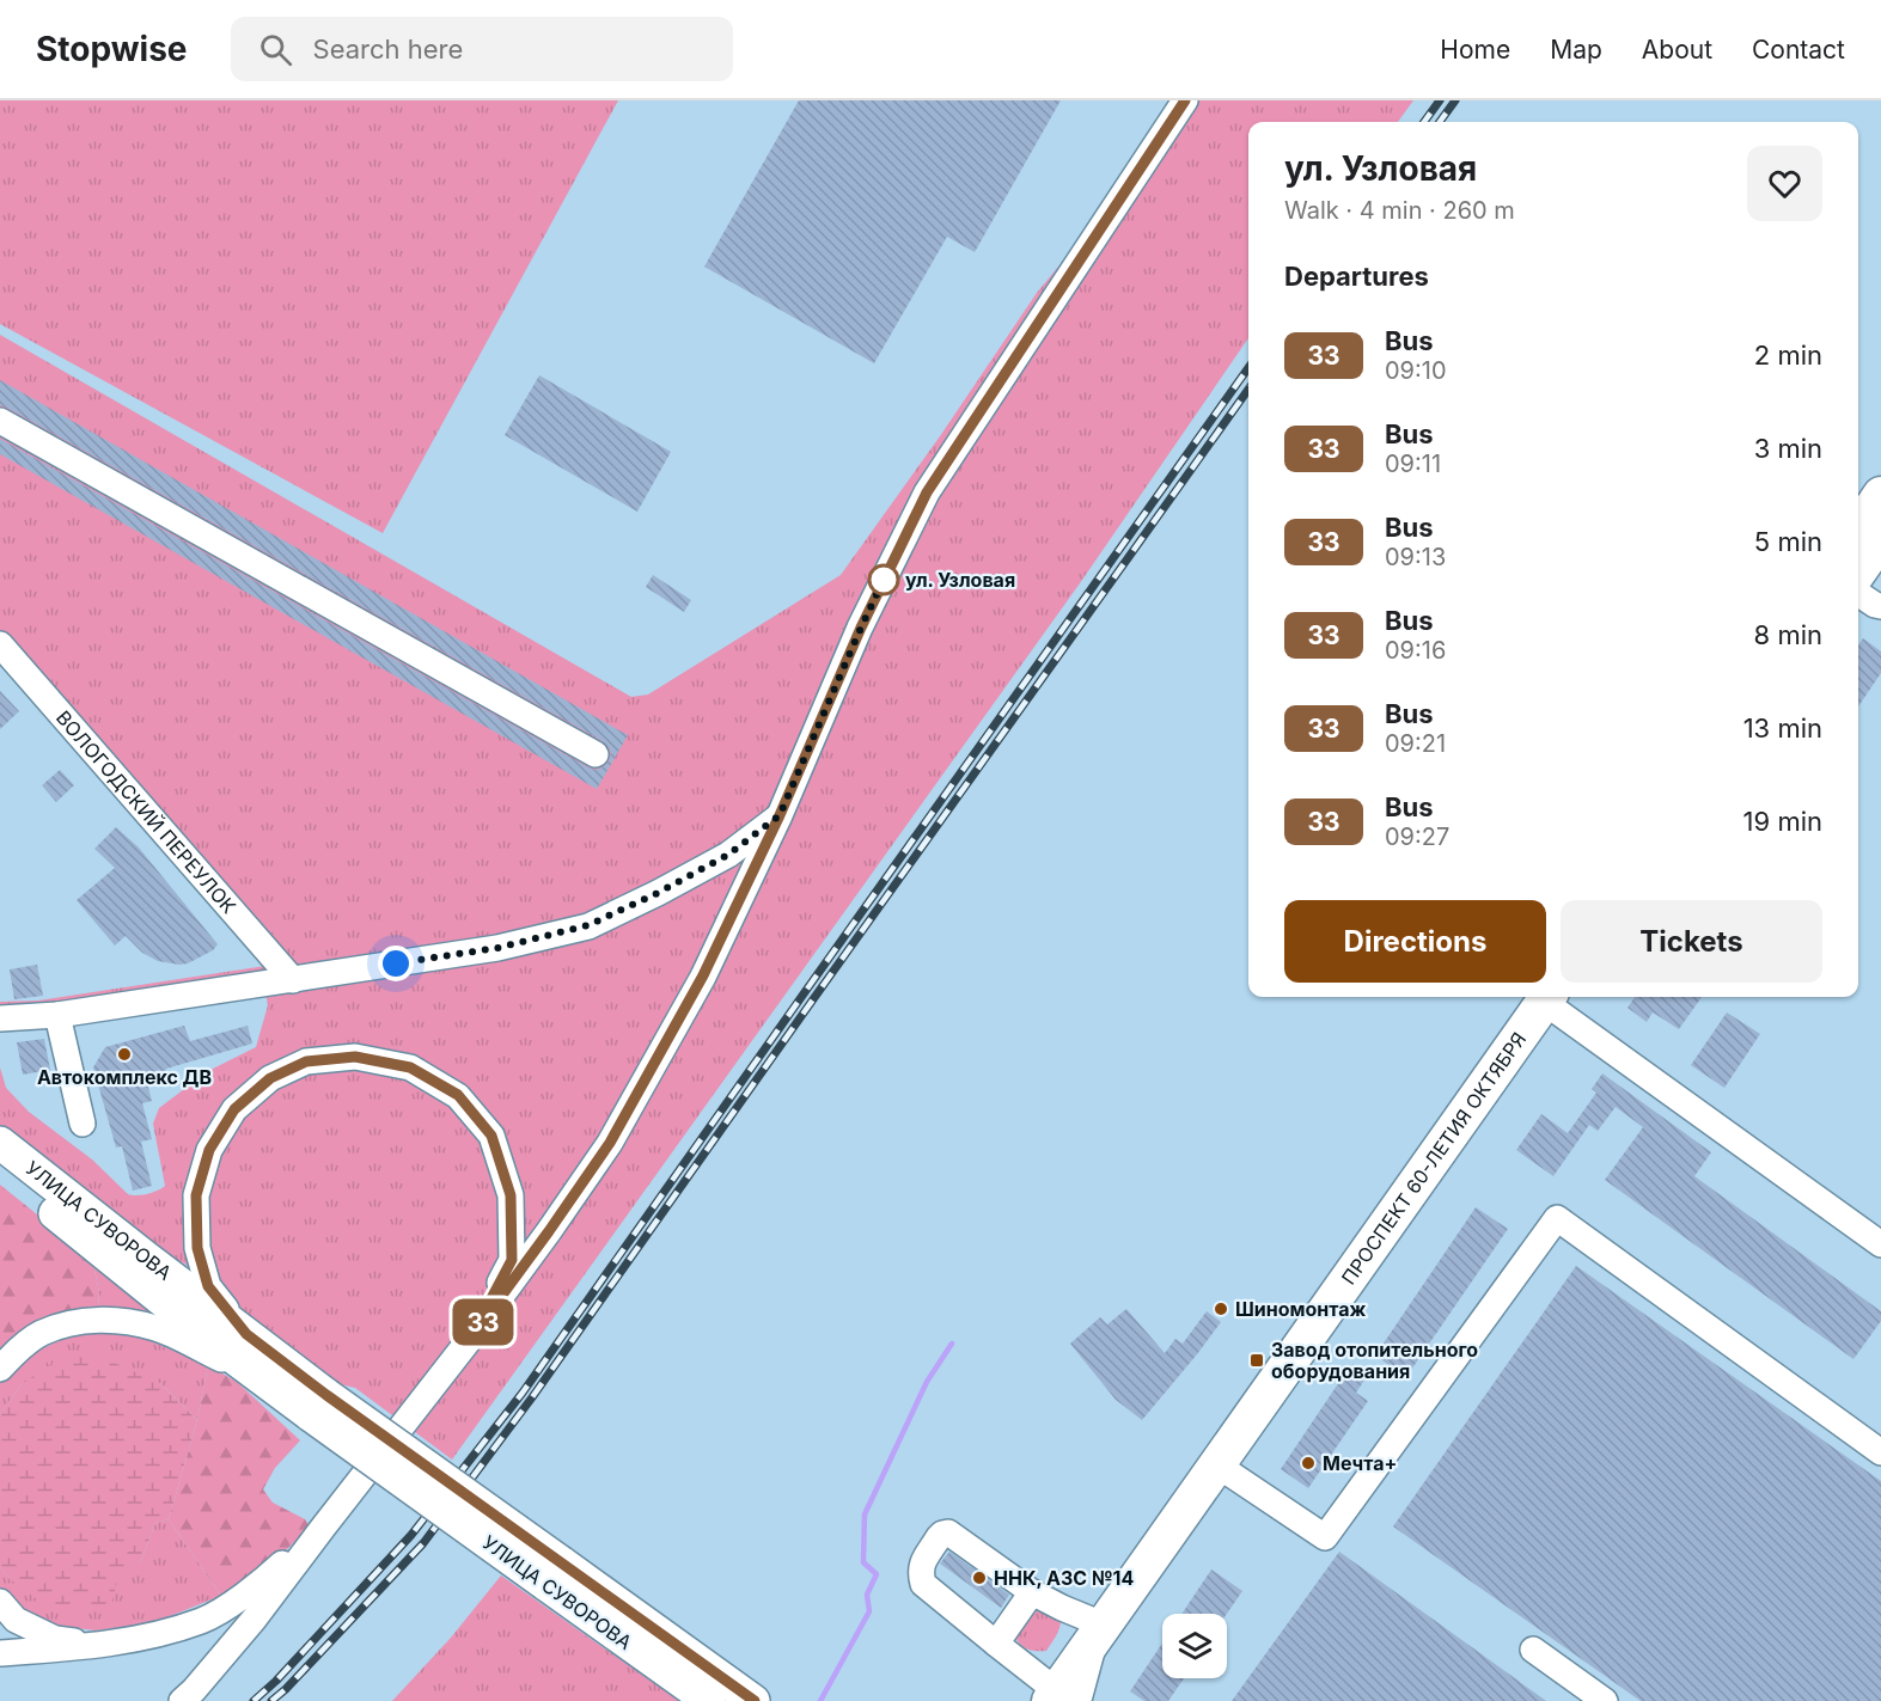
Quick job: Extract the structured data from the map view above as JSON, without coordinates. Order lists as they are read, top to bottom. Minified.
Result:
{"streets":{"highway":["ПРОСПЕКТ 60-ЛЕТИЯ ОКТЯБРЯ"],"main road":["УЛИЦА СУВОРОВА"],"street":["ВОЛОГОДСКИЙ ПЕРЕУЛОК"]},"places":{"other":["ул. Узловая","Автокомплекс ДВ","Шиномонтаж","Мечта+","ННК, АЗС №14"],"transit":["Завод отопительного оборудования"]},"lines":["bus line 33"],"page":{"header":"Stopwise","search":"Search here","nav":["Home","Map","About","Contact"],"on_map":"33","heading":[["ул. Узловая","Walk · 4 min · 260 m"],"Departures"],"list":[{"mark":"33","name":"Bus","note":"09:10","value":"2 min"},{"mark":"33","name":"Bus","note":"09:11","value":"3 min"},{"mark":"33","name":"Bus","note":"09:13","value":"5 min"},{"mark":"33","name":"Bus","note":"09:16","value":"8 min"},{"mark":"33","name":"Bus","note":"09:21","value":"13 min"},{"mark":"33","name":"Bus","note":"09:27","value":"19 min"}],"buttons":["Directions","Tickets"]}}
